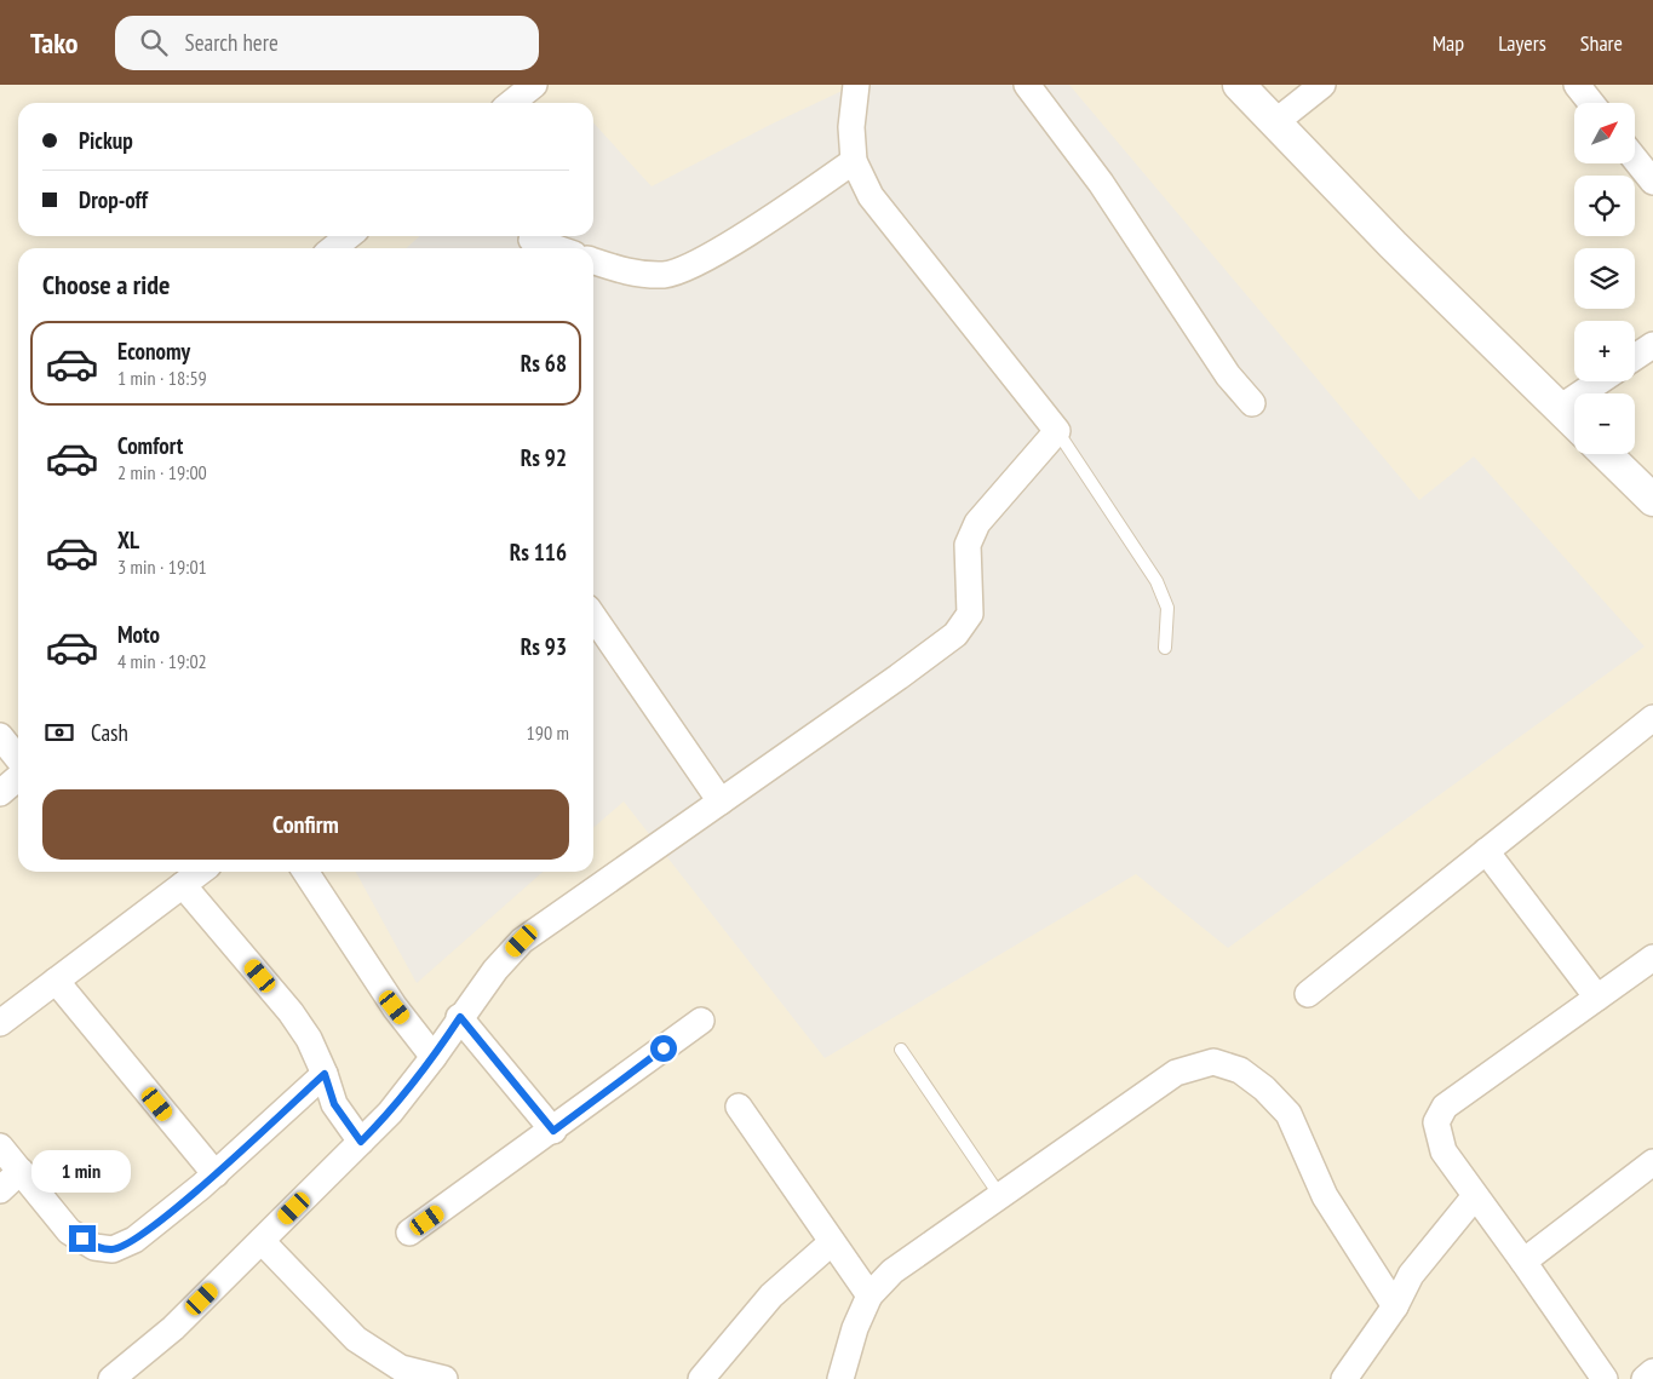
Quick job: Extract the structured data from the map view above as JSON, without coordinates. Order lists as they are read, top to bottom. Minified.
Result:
{"north":"top right","page":{"header":"Tako","search":"Search here","nav":["Map","Layers","Share"],"map_buttons":["+","−"],"banner":["Pickup","Drop-off"],"heading":"Choose a ride","list":[{"name":"Economy","note":"1 min · 18:59","value":"Rs 68"},{"name":"Comfort","note":"2 min · 19:00","value":"Rs 92"},{"name":"XL","note":"3 min · 19:01","value":"Rs 116"},{"name":"Moto","note":"4 min · 19:02","value":"Rs 93"}],"pay":["Cash","190 m"],"buttons":"Confirm","bubble":"1 min"}}
